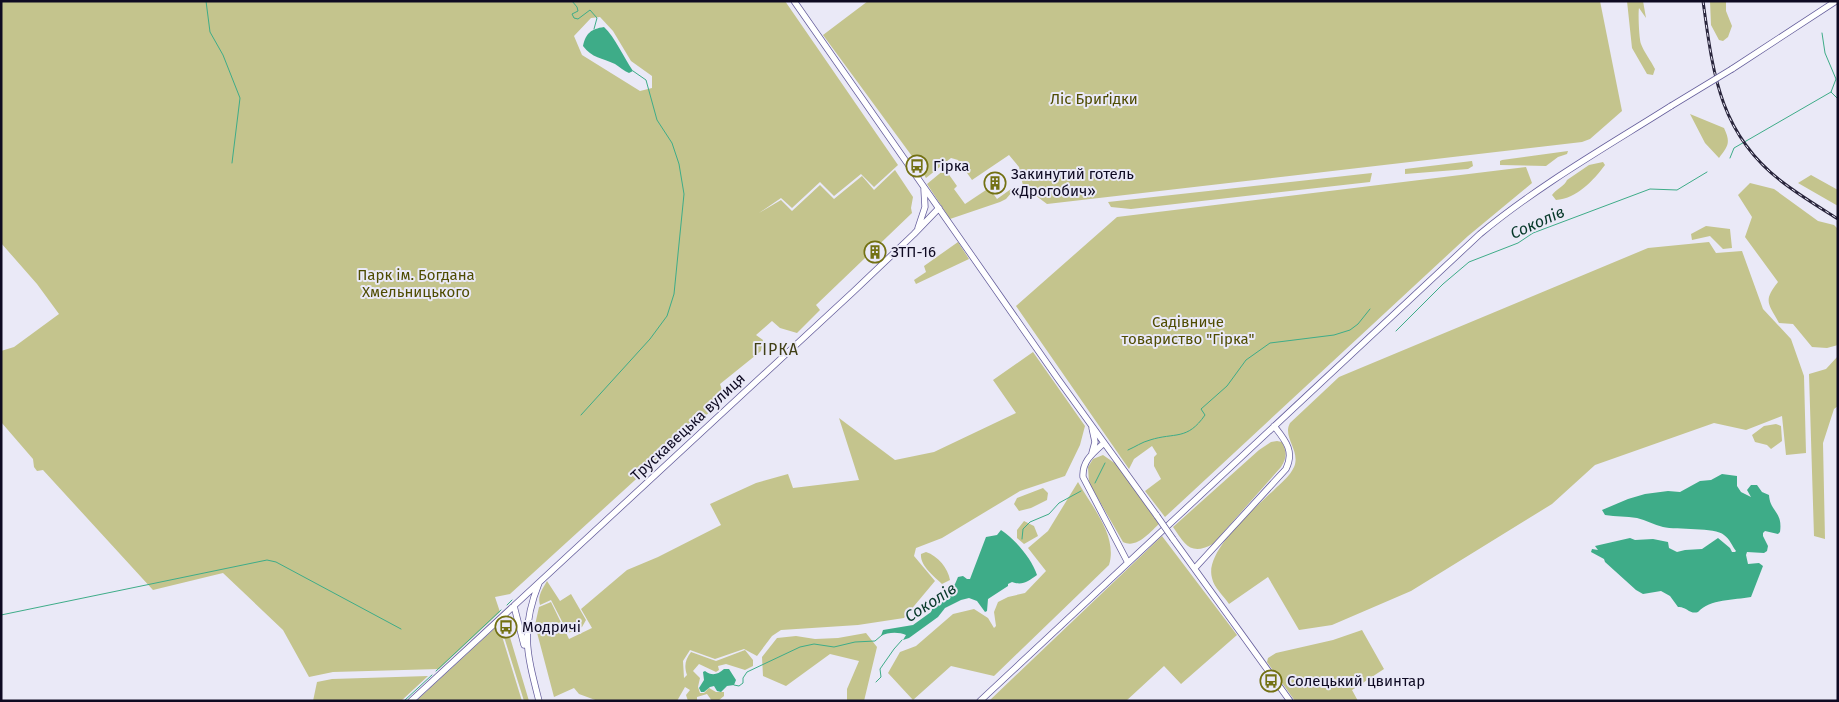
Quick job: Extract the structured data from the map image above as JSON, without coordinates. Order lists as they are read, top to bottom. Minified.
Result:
{"streets":{"main road":["Трускавецька вулиця"]},"districts":["ГІРКА"],"water":["Соколів"],"parks":["Ліс Бриґідки","Парк ім. Богдана Хмельницького","Садівниче товариство \"Гірка\""],"places":{"bus stop":["Гірка","Модричі","Солецький цвинтар"],"building":["Закинутий готель «Дрогобич»","ЗТП-16"]}}
